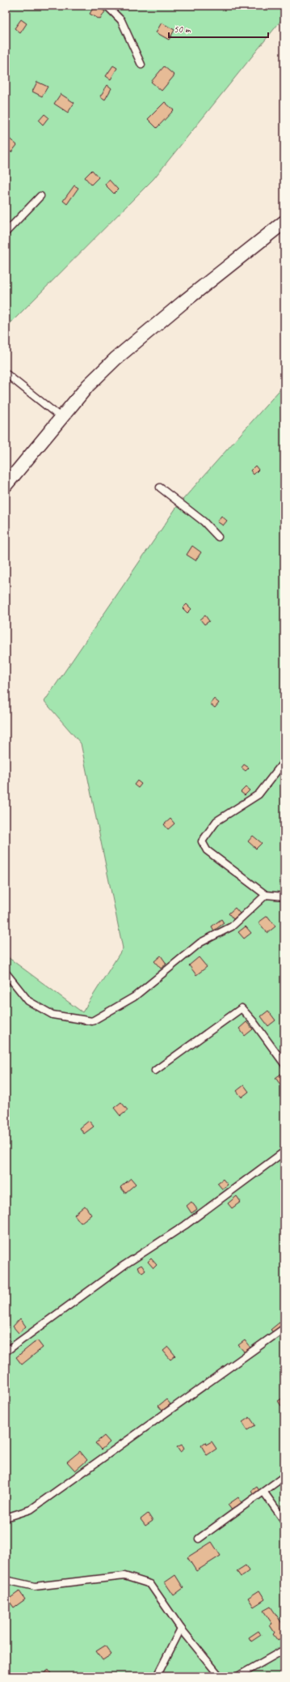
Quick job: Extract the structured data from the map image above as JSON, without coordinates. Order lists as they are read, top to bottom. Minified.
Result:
{"scale_bar":"50 m"}
